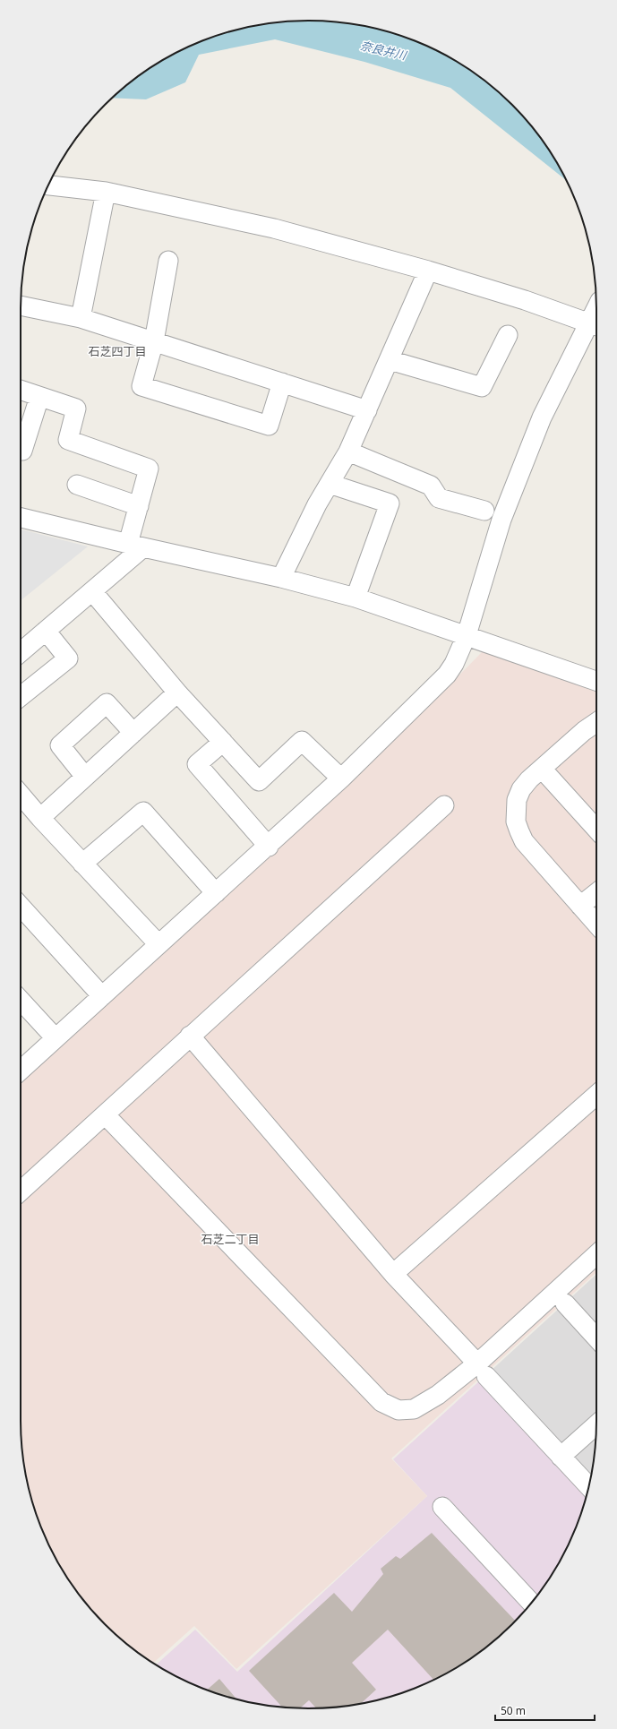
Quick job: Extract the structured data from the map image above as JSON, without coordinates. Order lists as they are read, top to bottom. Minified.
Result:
{"districts":["石芝四丁目","石芝二丁目"],"water":["奈良井川"],"scale_bar":"50 m"}
